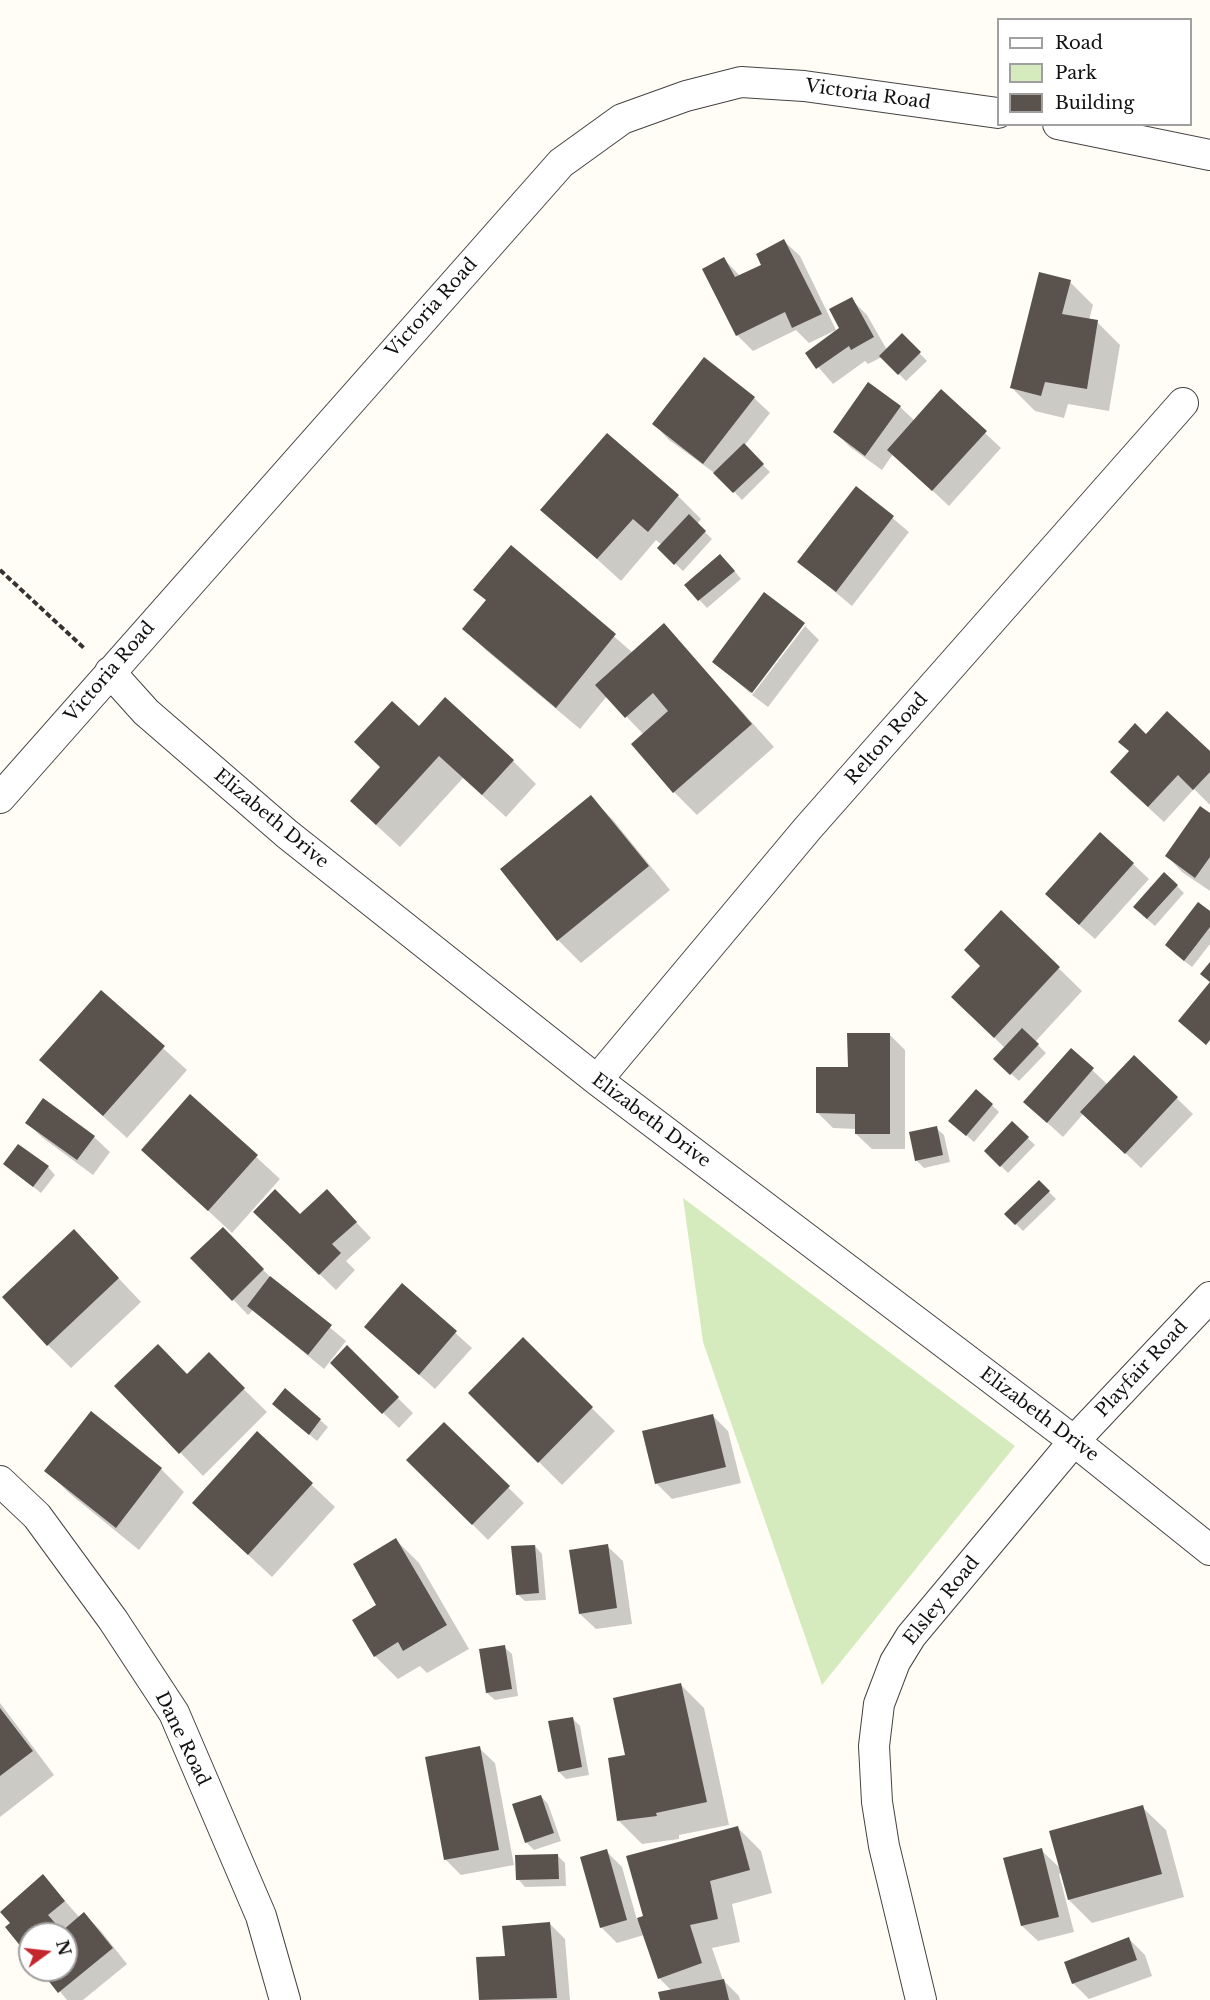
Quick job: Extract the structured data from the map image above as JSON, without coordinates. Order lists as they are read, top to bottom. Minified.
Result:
{"streets":{"street":["Victoria Road","Relton Road","Elizabeth Drive","Playfair Road","Elsley Road","Dane Road"]},"crossings":[["Victoria Road","Elizabeth Drive"],["Relton Road","Elizabeth Drive"],["Elizabeth Drive","Playfair Road"],["Elizabeth Drive","Elsley Road"],["Playfair Road","Elsley Road"]],"legend":["Road","Park","Building"],"north":"right"}
